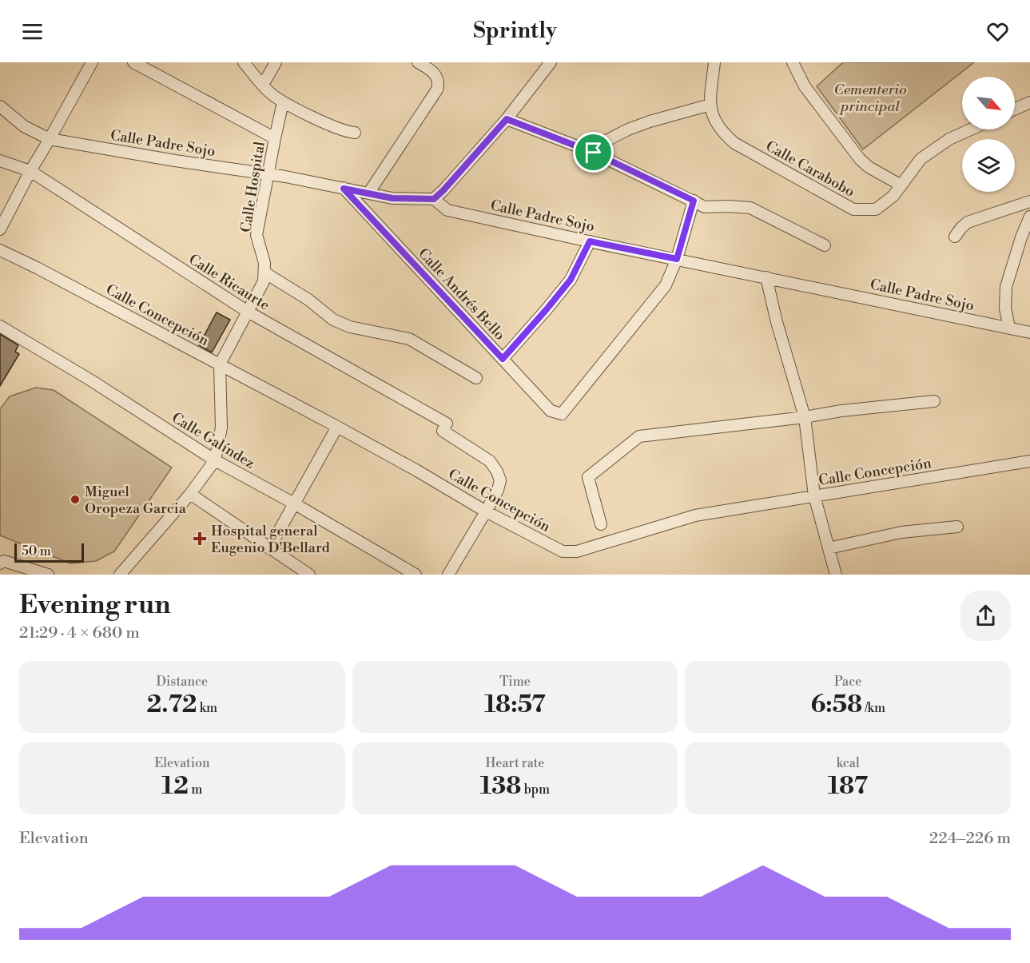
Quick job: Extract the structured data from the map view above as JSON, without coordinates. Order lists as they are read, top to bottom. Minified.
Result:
{"streets":{"street":["Calle Padre Sojo","Calle Carabobo","Calle Hospital","Calle Ricaurte","Calle Andrés Bello","Calle Concepción","Calle Galíndez"]},"crossings":[["Calle Padre Sojo","Calle Hospital"],["Calle Padre Sojo","Calle Andrés Bello"],["Calle Hospital","Calle Ricaurte"],["Calle Hospital","Calle Concepción"],["Calle Ricaurte","Calle Concepción"]],"parks":["Cementerio principal"],"places":{"other":["Miguel Oropeza Garcia"],"health":["Hospital general Eugenio D'Bellard"]},"scale_bar":"50 m","north":"bottom right","page":{"header":"Sprintly","scale":"50 m","heading":["Evening run","21:29 · 4 × 680 m"],"stats":[["Distance","2.72 km"],["Time","18:57"],["Pace","6:58 /km"],["Elevation","12 m"],["Heart rate","138 bpm"],["kcal","187"]],"chart":["Elevation","224–226 m"]}}
